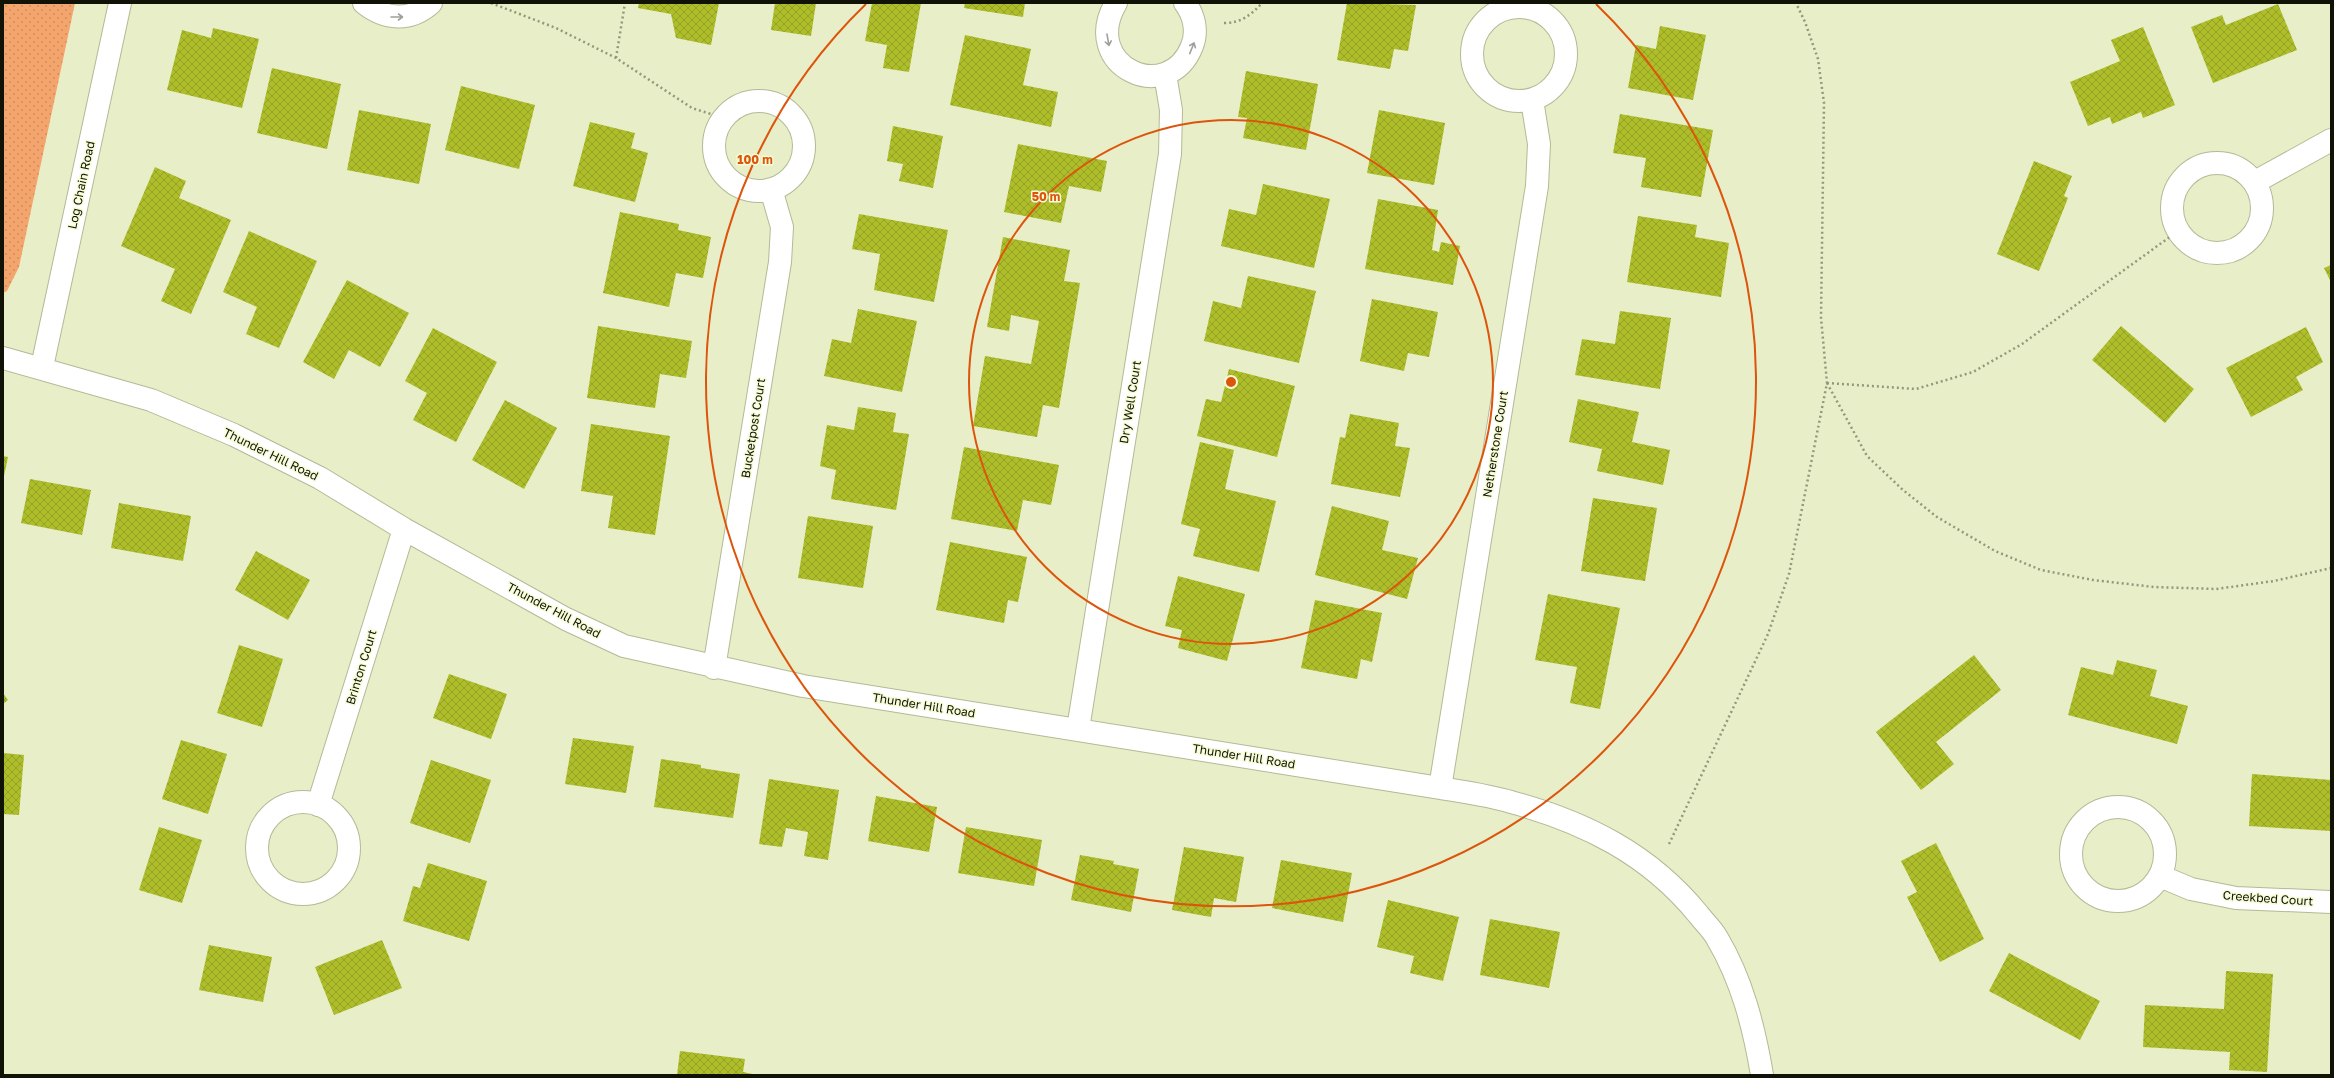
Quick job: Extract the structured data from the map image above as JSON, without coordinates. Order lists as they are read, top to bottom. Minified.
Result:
{"streets":{"street":["Log Chain Road","Dry Well Court","Bucketpost Court","Netherstone Court","Thunder Hill Road","Brinton Court","Creekbed Court"]},"crossings":[["Log Chain Road","Thunder Hill Road"],["Dry Well Court","Thunder Hill Road"],["Bucketpost Court","Thunder Hill Road"],["Netherstone Court","Thunder Hill Road"],["Thunder Hill Road","Brinton Court"]],"rings":["100 m","50 m"]}
